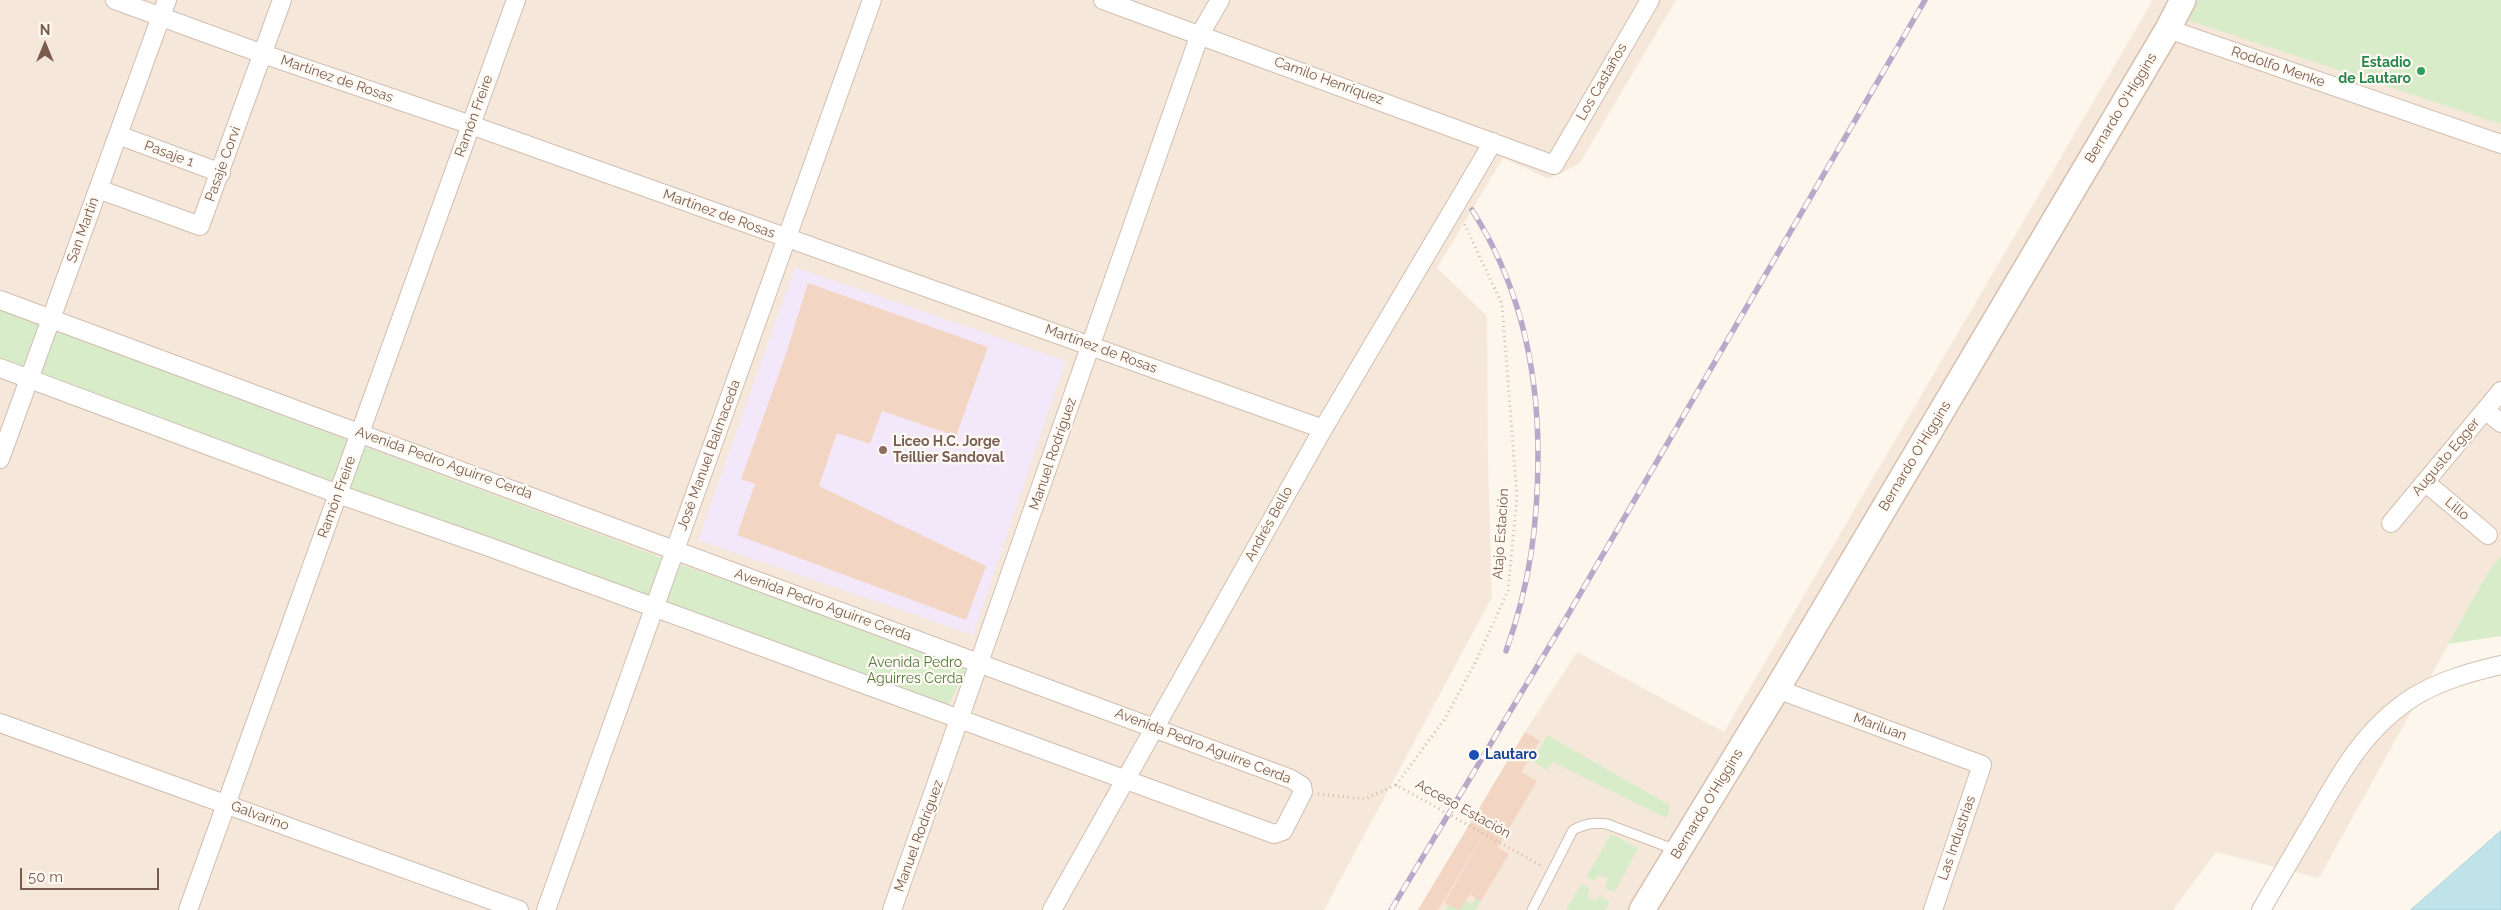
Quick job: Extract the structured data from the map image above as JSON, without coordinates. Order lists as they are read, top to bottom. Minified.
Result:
{"streets":{"main road":["Bernardo O'Higgins"],"street":["Rodolfo Menke","Martínez de Rosas","Camilo Henríquez","Los Castaños","Ramón Freire","Pasaje 1","Pasaje Corvi","San Martín","Manuel Rodríguez","José Manuel Balmaceda","Augusto Egger","Avenida Pedro Aguirre Cerda","Lillo","Andrés Bello","Mariluan","Galvarino","Las Industrias"],"path":["Atajo Estación","Acceso Estación"]},"crossings":[["Rodolfo Menke","Bernardo O'Higgins"],["Martínez de Rosas","Ramón Freire"],["Martínez de Rosas","Pasaje Corvi"],["Martínez de Rosas","San Martín"],["Martínez de Rosas","Manuel Rodríguez"],["Martínez de Rosas","José Manuel Balmaceda"],["Martínez de Rosas","Andrés Bello"],["Camilo Henríquez","Los Castaños"],["Camilo Henríquez","Manuel Rodríguez"],["Camilo Henríquez","Andrés Bello"],["Bernardo O'Higgins","Mariluan"],["Ramón Freire","Avenida Pedro Aguirre Cerda"],["Ramón Freire","Galvarino"],["Pasaje 1","Pasaje Corvi"],["Pasaje 1","San Martín"],["Pasaje Corvi","San Martín"],["San Martín","Avenida Pedro Aguirre Cerda"],["Manuel Rodríguez","Avenida Pedro Aguirre Cerda"],["José Manuel Balmaceda","Avenida Pedro Aguirre Cerda"],["Augusto Egger","Lillo"],["Avenida Pedro Aguirre Cerda","Andrés Bello"],["Avenida Pedro Aguirre Cerda","Acceso Estación"],["Andrés Bello","Atajo Estación"],["Atajo Estación","Acceso Estación"],["Mariluan","Las Industrias"]],"parks":["Avenida Pedro Aguirres Cerda"],"places":["Estadio de Lautaro","Liceo H.C. Jorge Teillier Sandoval","Lautaro"],"scale_bar":"50 m","north":"top"}
